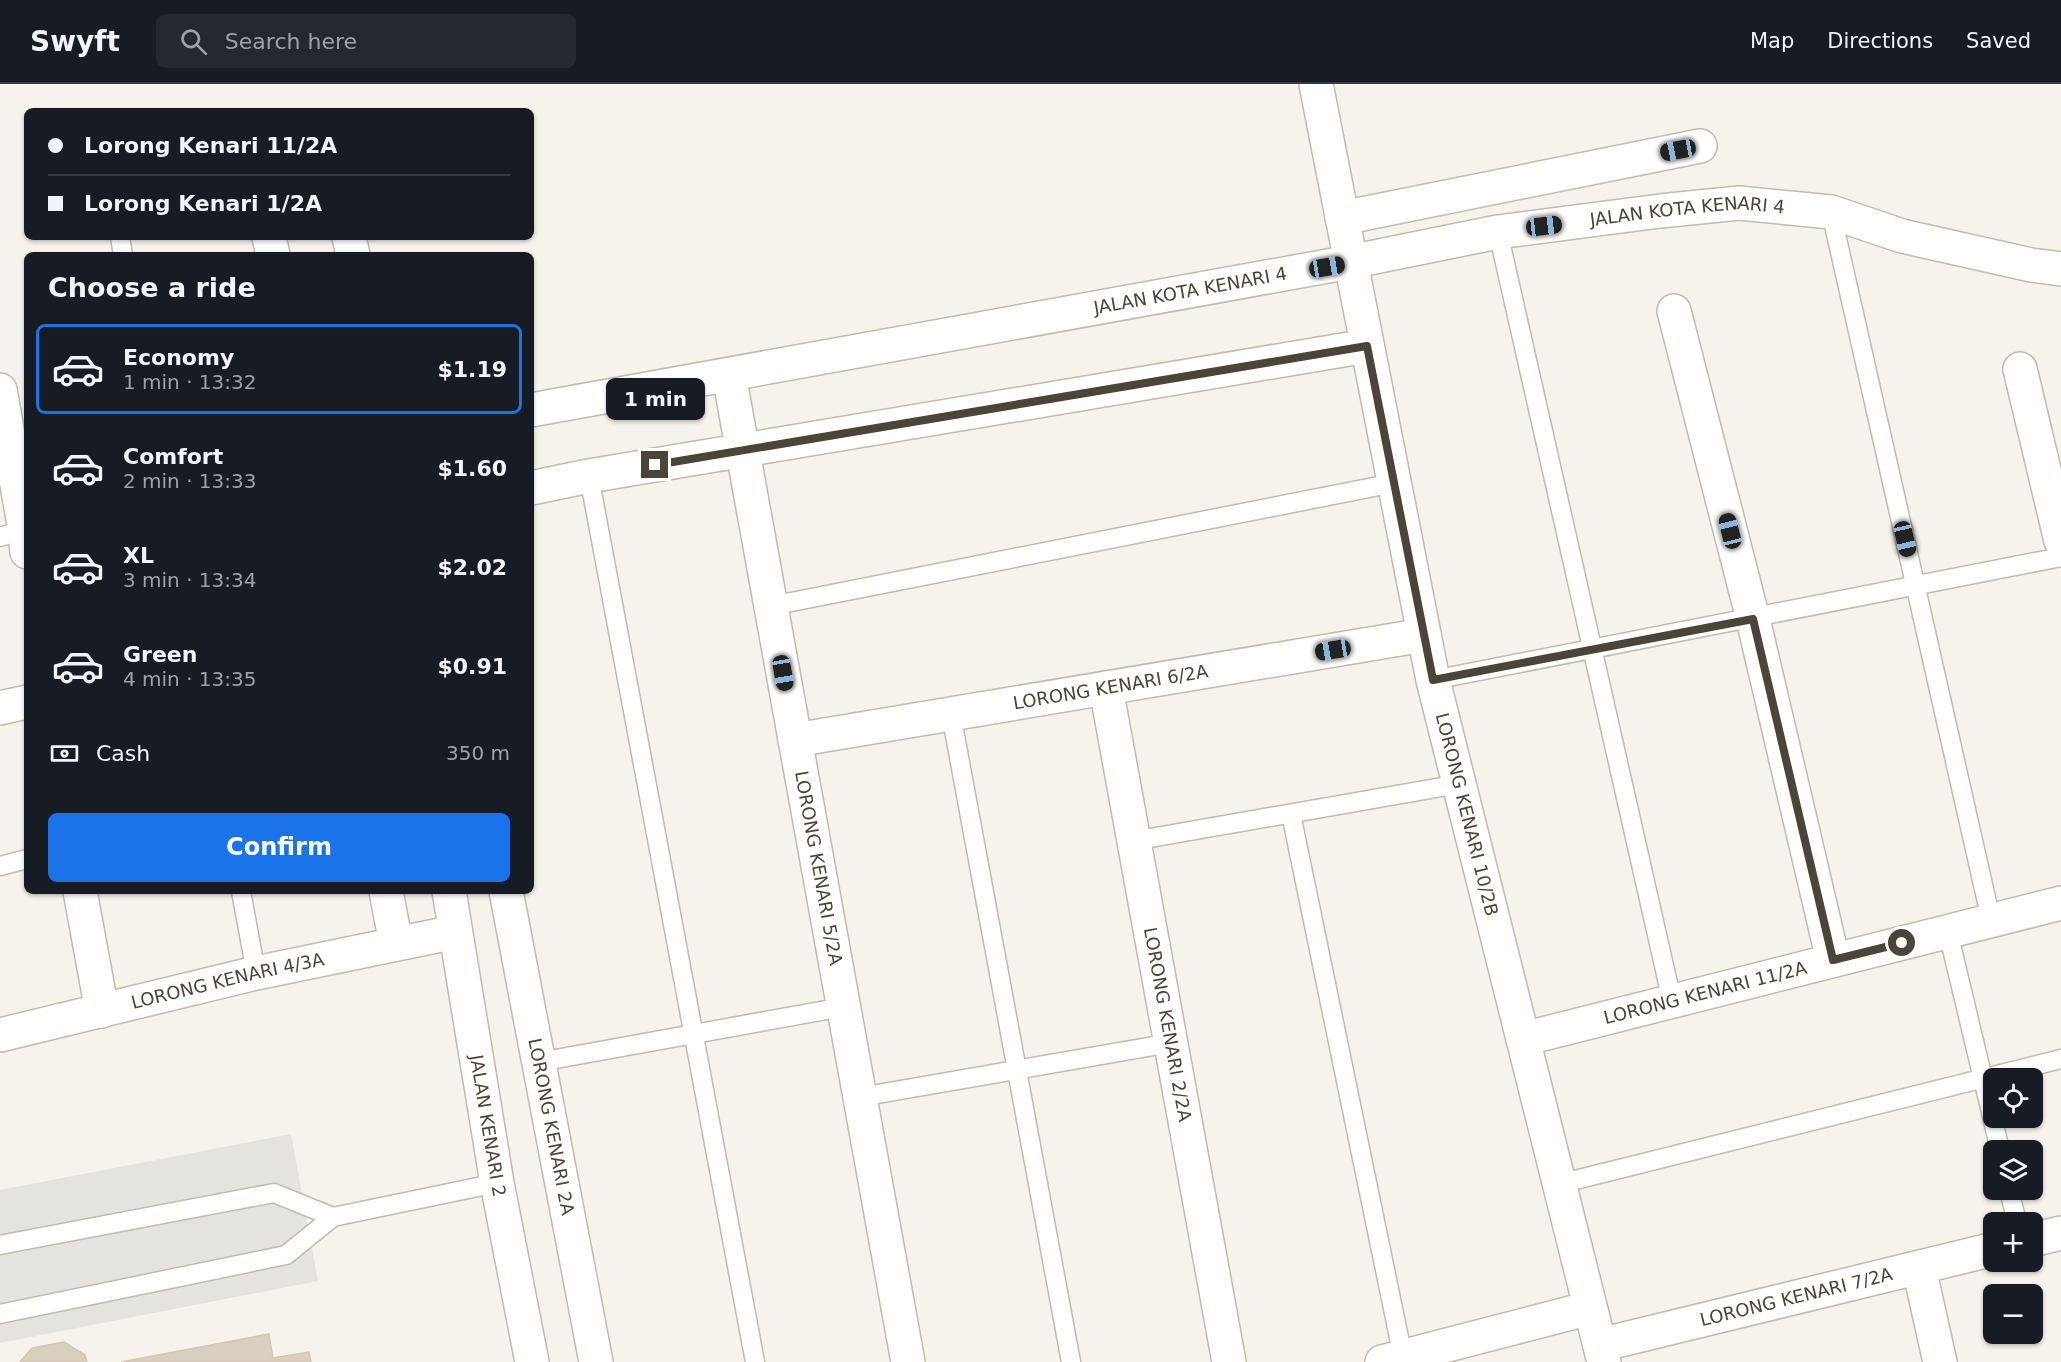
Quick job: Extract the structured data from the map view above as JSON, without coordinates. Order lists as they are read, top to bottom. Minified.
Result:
{"streets":{"street":["JALAN KOTA KENARI 4","LORONG KENARI 6/2A","LORONG KENARI 10/2B","LORONG KENARI 5/2A","LORONG KENARI 4/3A","LORONG KENARI 11/2A","LORONG KENARI 2/2A","LORONG KENARI 2A","JALAN KENARI 2","LORONG KENARI 7/2A"]},"crossings":[["JALAN KOTA KENARI 4","LORONG KENARI 10/2B"],["JALAN KOTA KENARI 4","LORONG KENARI 5/2A"],["LORONG KENARI 6/2A","LORONG KENARI 10/2B"],["LORONG KENARI 6/2A","LORONG KENARI 5/2A"],["LORONG KENARI 6/2A","LORONG KENARI 2/2A"],["LORONG KENARI 10/2B","LORONG KENARI 11/2A"],["LORONG KENARI 10/2B","LORONG KENARI 7/2A"],["LORONG KENARI 4/3A","JALAN KENARI 2"]],"page":{"header":"Swyft","search":"Search here","nav":["Map","Directions","Saved"],"banner":["Lorong Kenari 11/2A","Lorong Kenari 1/2A"],"heading":"Choose a ride","list":[{"name":"Economy","note":"1 min · 13:32","value":"$1.19"},{"name":"Comfort","note":"2 min · 13:33","value":"$1.60"},{"name":"XL","note":"3 min · 13:34","value":"$2.02"},{"name":"Green","note":"4 min · 13:35","value":"$0.91"}],"bubble":"1 min","pay":["Cash","350 m"],"buttons":"Confirm","map_buttons":["+","−"]}}
